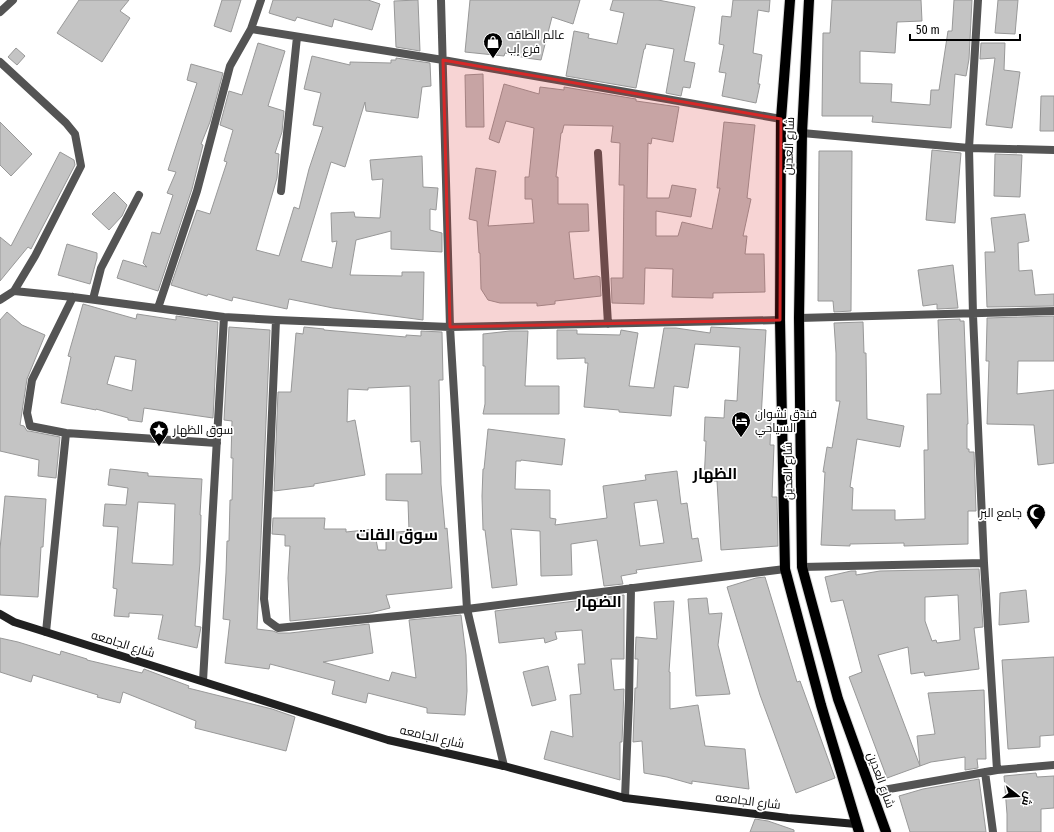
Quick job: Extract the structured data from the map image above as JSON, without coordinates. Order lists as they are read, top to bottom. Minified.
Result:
{"streets":{"main road":["شارع العدين"],"street":["شارع الجامعه"]},"crossings":[["شارع العدين","شارع الجامعه"]],"districts":["الظهار","سوق القات","الضهار"],"places":{"shop":["عالم الطاقه فرع إب"],"hotel":["فندق نشوان السياحي"],"place":["سوق الظهار"],"mosque":["جامع البر"]},"scale_bar":"50 m","north":"right"}
